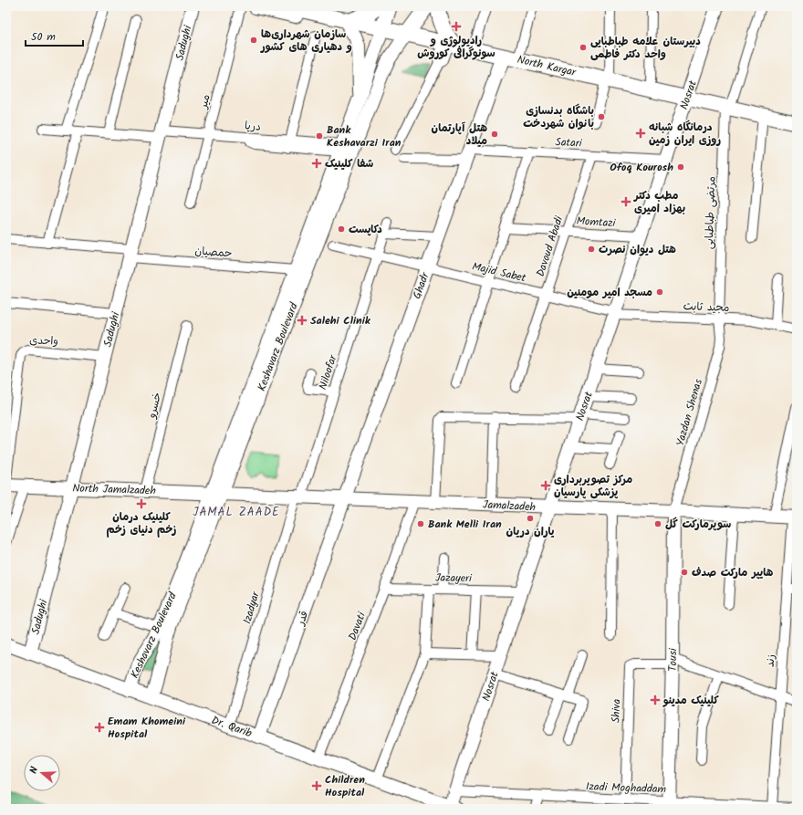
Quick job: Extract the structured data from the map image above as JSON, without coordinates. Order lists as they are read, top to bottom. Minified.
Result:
{"streets":{"main road":["Sadughi","North Kargar","Nosrat","Ghadr","Keshavarz Boulevard","North Jamalzadeh","Jamalzadeh","قدر","Tousi","Dr. Qarib"],"street":["میر","دریا","Satari","مرتضی طباطبایی","Momtazi","Davoud Abadi","حمصیان","Majid Sabet","مجید ثابت","واحدی","Niloofar","خسرو","Yazdan Shenas","Jazayeri","Izadyar","Davati","زند","Shiva","Izadi Moghaddam"]},"crossings":[["Sadughi","دریا"],["Sadughi","حمصیان"],["Sadughi","واحدی"],["Sadughi","North Jamalzadeh"],["Sadughi","Dr. Qarib"],["North Kargar","Nosrat"],["North Kargar","مرتضی طباطبایی"],["North Kargar","Keshavarz Boulevard"],["Nosrat","Satari"],["Nosrat","Momtazi"],["Nosrat","Majid Sabet"],["Nosrat","مجید ثابت"],["Nosrat","Jamalzadeh"],["Nosrat","Jazayeri"],["Nosrat","Dr. Qarib"],["Nosrat","Izadi Moghaddam"],["میر","دریا"],["دریا","Keshavarz Boulevard"],["Satari","Davoud Abadi"],["Satari","Ghadr"],["مرتضی طباطبایی","مجید ثابت"],["مرتضی طباطبایی","Yazdan Shenas"],["Momtazi","Davoud Abadi"],["Davoud Abadi","Majid Sabet"],["حمصیان","Keshavarz Boulevard"],["Majid Sabet","Ghadr"],["Majid Sabet","مجید ثابت"],["Majid Sabet","Niloofar"],["Ghadr","Jamalzadeh"],["Ghadr","قدر"],["مجید ثابت","Yazdan Shenas"],["Keshavarz Boulevard","North Jamalzadeh"],["Keshavarz Boulevard","Jamalzadeh"],["Keshavarz Boulevard","Dr. Qarib"],["Niloofar","Jamalzadeh"],["Niloofar","Izadyar"],["خسرو","North Jamalzadeh"],["Yazdan Shenas","Jamalzadeh"],["Yazdan Shenas","Tousi"],["North Jamalzadeh","Jamalzadeh"],["Jamalzadeh","Izadyar"],["Jamalzadeh","قدر"],["Jamalzadeh","Davati"],["Jamalzadeh","Tousi"],["Jamalzadeh","زند"],["Jazayeri","Davati"],["Izadyar","Dr. Qarib"],["قدر","Dr. Qarib"],["Davati","Dr. Qarib"],["Tousi","Shiva"],["Tousi","Izadi Moghaddam"],["زند","Izadi Moghaddam"],["Shiva","Izadi Moghaddam"]],"districts":["JAMAL ZAADE"],"places":{"health":["رادیولوژی و سونوگرافی کوروش","درمانگاه شبانه روزی ایران زمین","شفا کلینیک","مطب دکتر بهزاد امیری","Salehi Clinik","مرکز تصویربرداری پزشکی پارسیان","کلینیک درمان زخم دنیای زخم","کلینیک مدینو","Emam Khomeini Hospital","Children Hospital"],"other":["سازمان شهرداری‌ها و دهیاری‌ های کشور","دبیرستان علامه طباطبایی واحد دکتر فاطمی","باشگاه بدنسازی بانوان شهردخت","هتل آپارتمان میلاد","Bank Keshavarzi Iran","Ofoq Kourosh","دکاپست","هتل دیوان نصرت","مسجد امیر مومنین","یاران دریان","Bank Melli Iran","سوپرمارکت گل","هايپر ماركت صدف"]},"scale_bar":"50 m","north":"left"}
